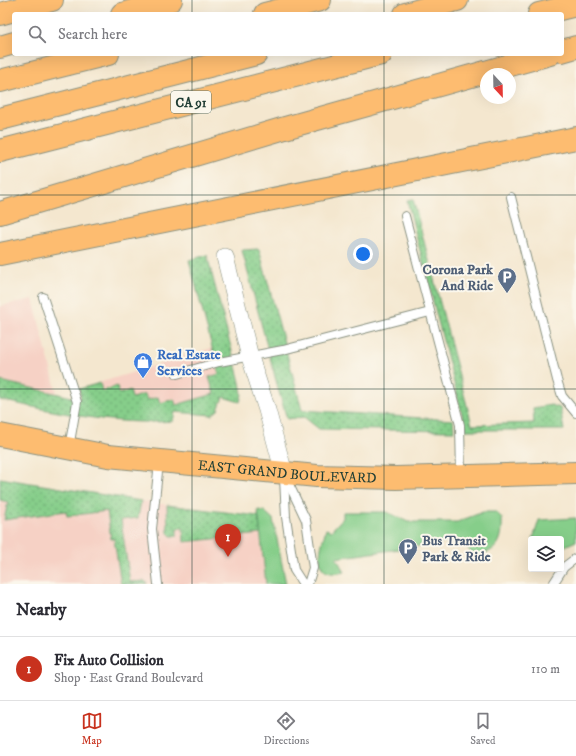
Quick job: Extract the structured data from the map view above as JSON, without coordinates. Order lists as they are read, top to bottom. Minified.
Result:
{"streets":{"main road":["CA 91","EAST GRAND BOULEVARD"]},"places":{"parking":["Corona Park And Ride","Bus Transit Park & Ride"],"shop":["Real Estate Services"]},"north":"bottom","page":{"search":"Search here","pins":"1","heading":"Nearby","list":[{"mark":"1","name":"Fix Auto Collision","note":"Shop · East Grand Boulevard","value":"110 m"}],"nav":["Map","Directions","Saved"]}}
